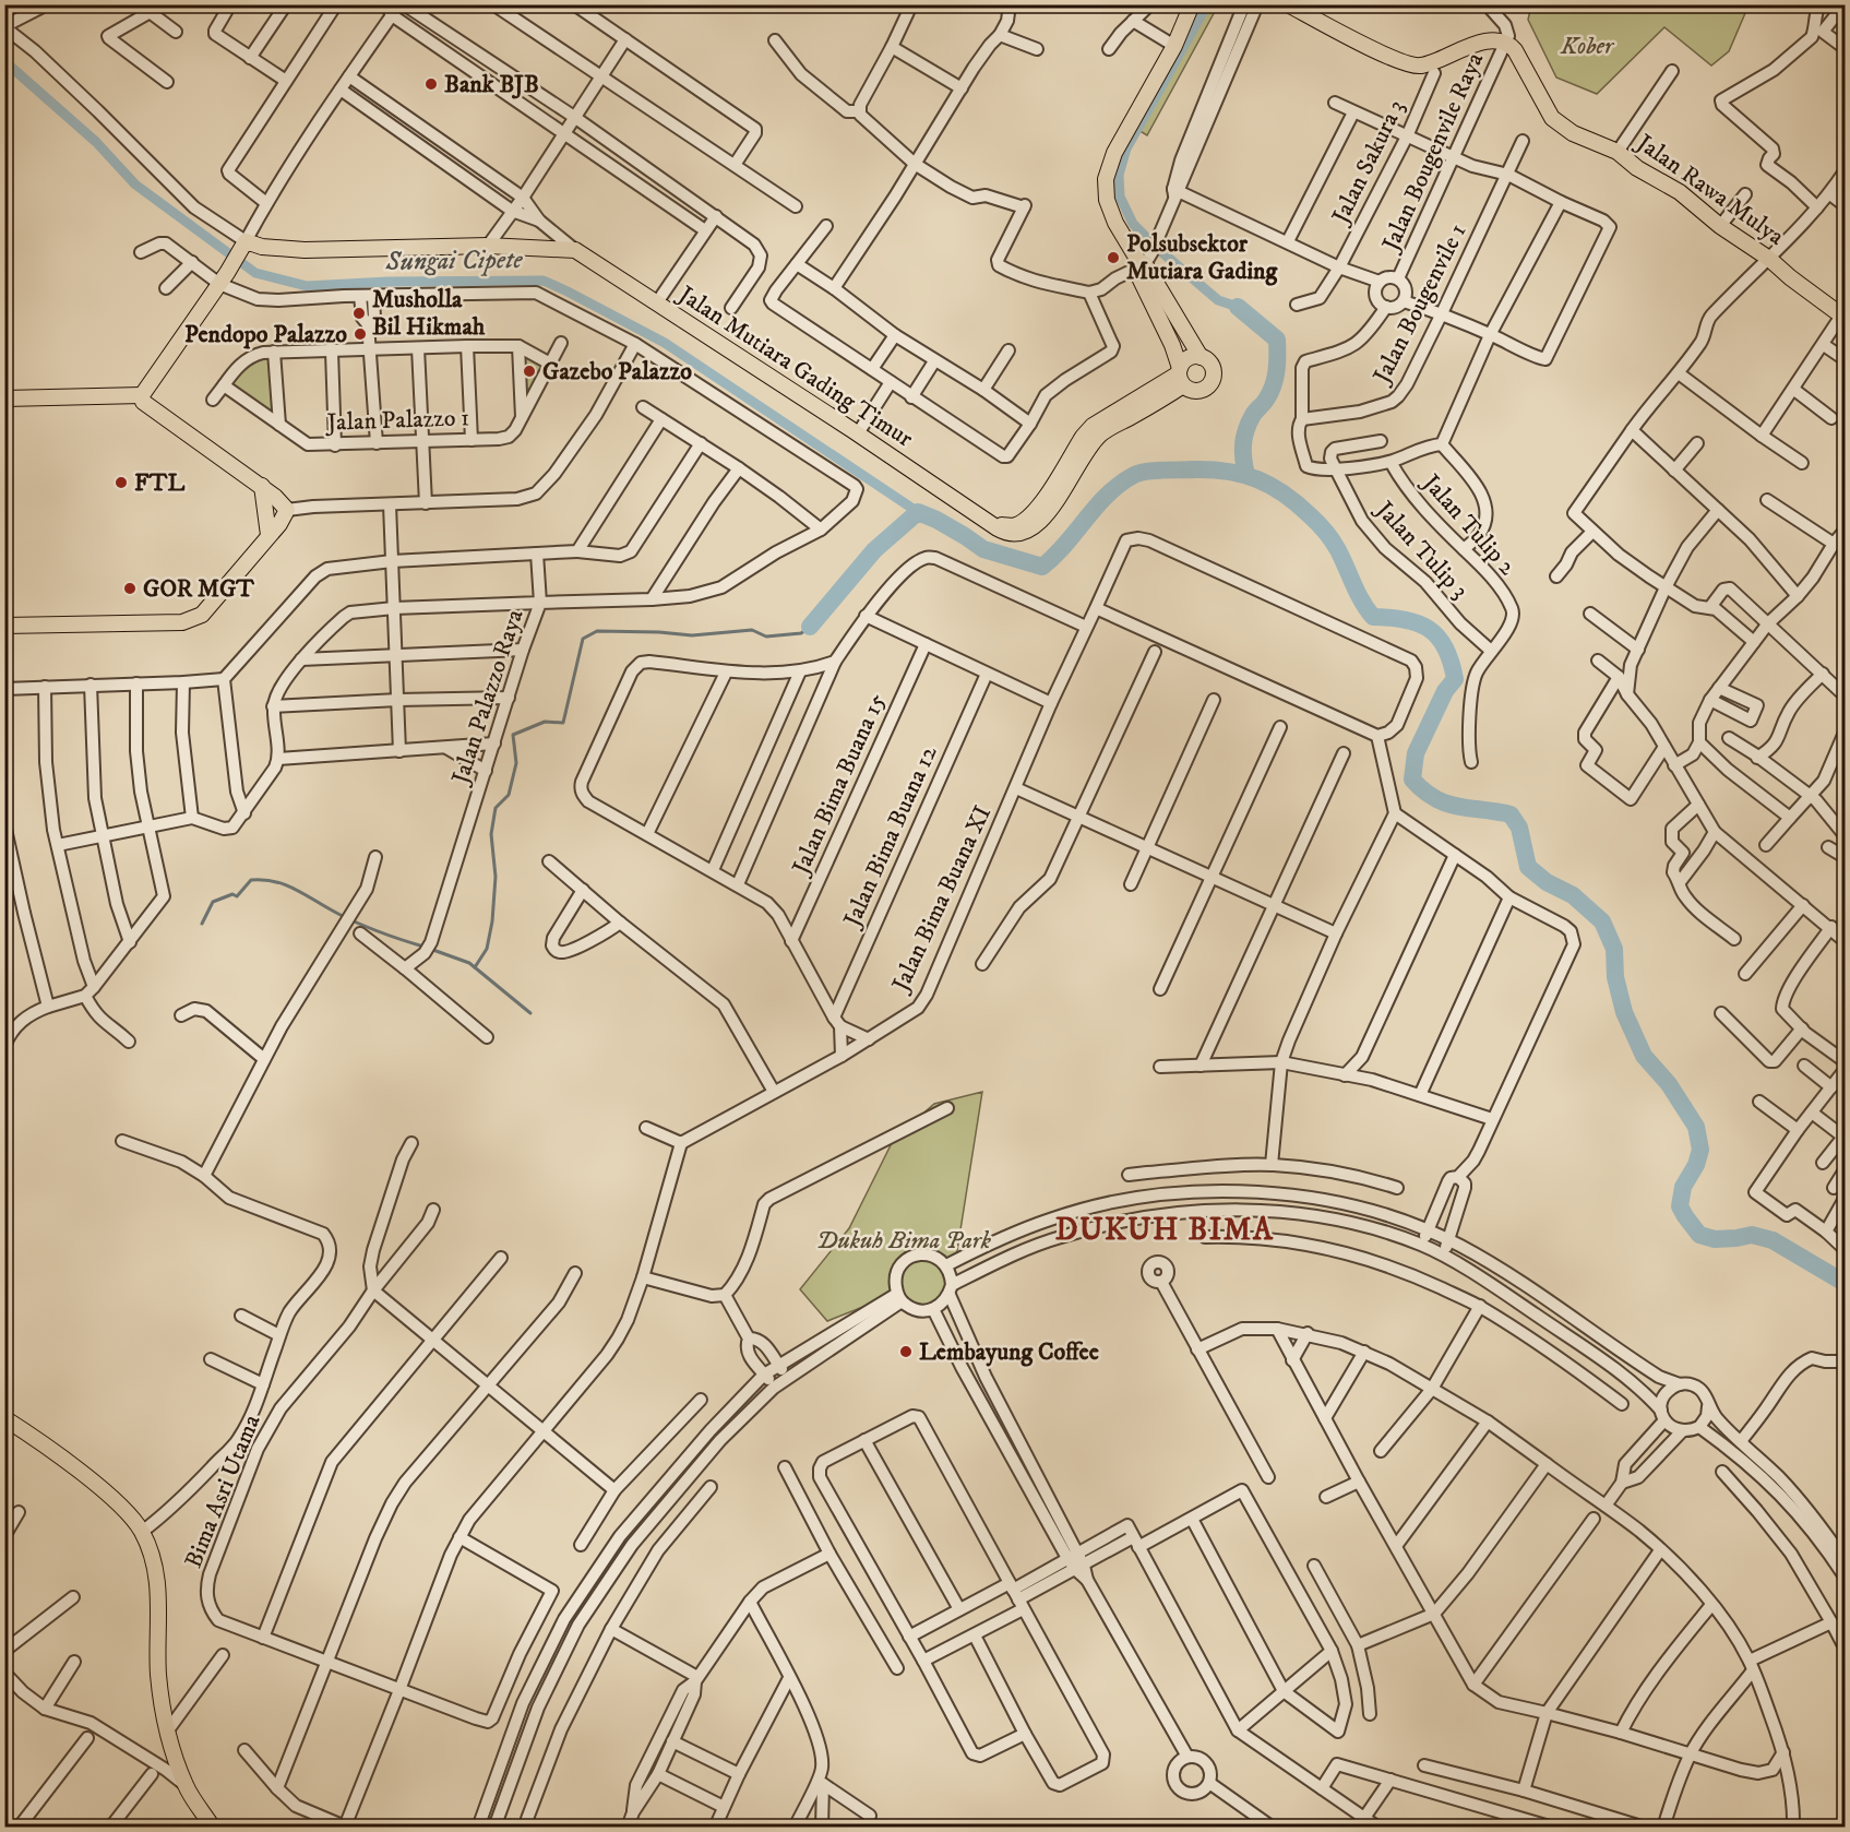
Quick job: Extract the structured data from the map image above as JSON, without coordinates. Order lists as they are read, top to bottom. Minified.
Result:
{"streets":{"main road":["Jalan Rawa Mulya","Jalan Mutiara Gading Timur"],"street":["Jalan Bougenvile Raya","Jalan Sakura 3","Jalan Bougenvile 1","Jalan Palazzo 1","Jalan Tulip 2","Jalan Tulip 3","Jalan Palazzo Raya","Jalan Bima Buana 15","Jalan Bima Buana 12","Jalan Bima Buana XI","Bima Asri Utama"]},"crossings":[["Jalan Bougenvile Raya","Jalan Rawa Mulya"],["Jalan Tulip 2","Jalan Tulip 3"]],"districts":["DUKUH BIMA"],"water":["Sungai Cipete"],"parks":["Kober","Dukuh Bima Park"],"places":["Bank BJB","Polsubsektor Mutiara Gading","Musholla Bil Hikmah","Pendopo Palazzo","Gazebo Palazzo","FTL","GOR MGT","Lembayung Coffee"]}
